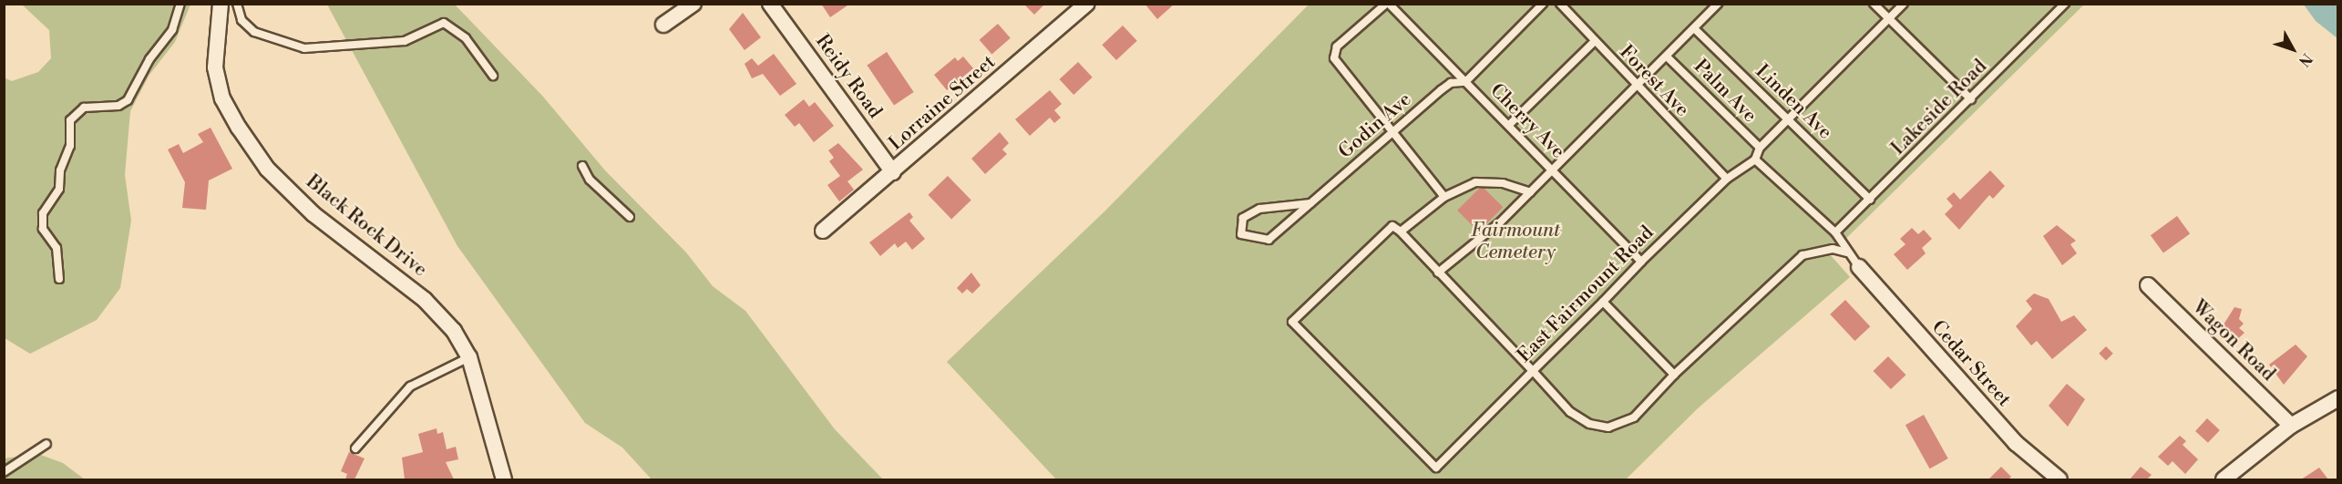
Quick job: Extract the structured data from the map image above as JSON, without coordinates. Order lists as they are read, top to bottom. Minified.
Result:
{"streets":{"street":["Reidy Road","Lorraine Street","Black Rock Drive","Wagon Road","Cedar Street"],"lane":["Forest Ave","Palm Ave","Linden Ave","Lakeside Road","Cherry Ave","Godin Ave","East Fairmount Road"]},"crossings":[["Reidy Road","Lorraine Street"],["Forest Ave","East Fairmount Road"],["Linden Ave","Lakeside Road"],["Cherry Ave","Godin Ave"],["Cherry Ave","East Fairmount Road"]],"parks":["Fairmount Cemetery"],"north":"bottom right"}
